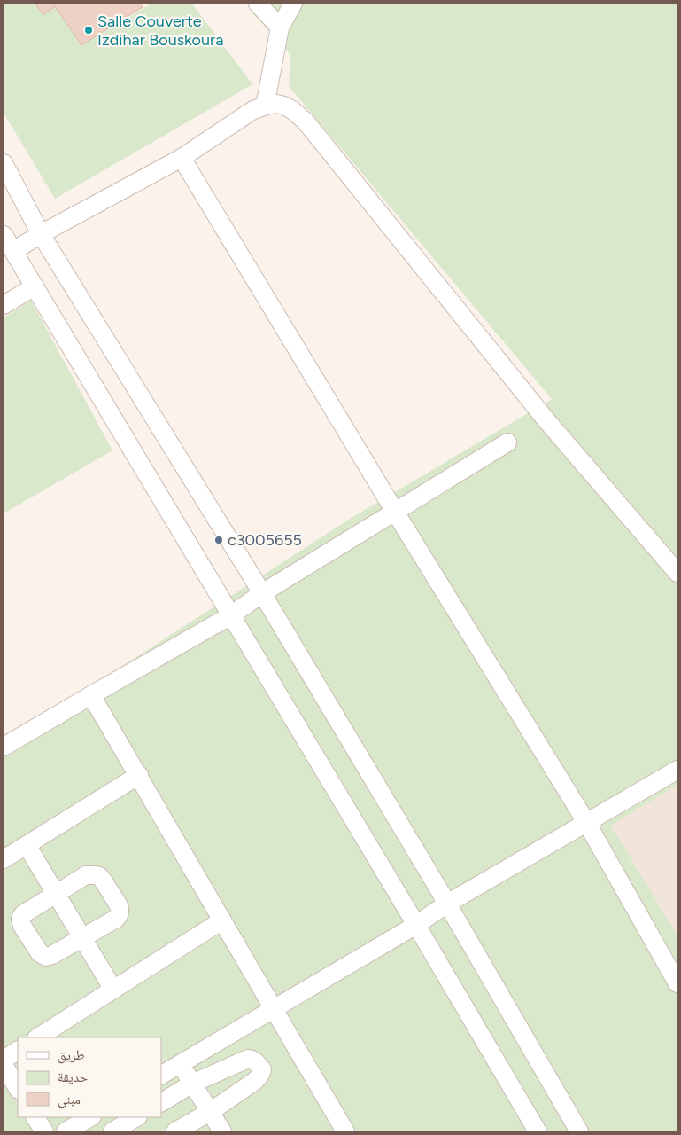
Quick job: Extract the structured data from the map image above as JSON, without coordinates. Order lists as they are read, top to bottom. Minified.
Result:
{"places":["Salle Couverte Izdihar Bouskoura","c3005655"],"legend":["طريق","حديقة","مبنى"]}
